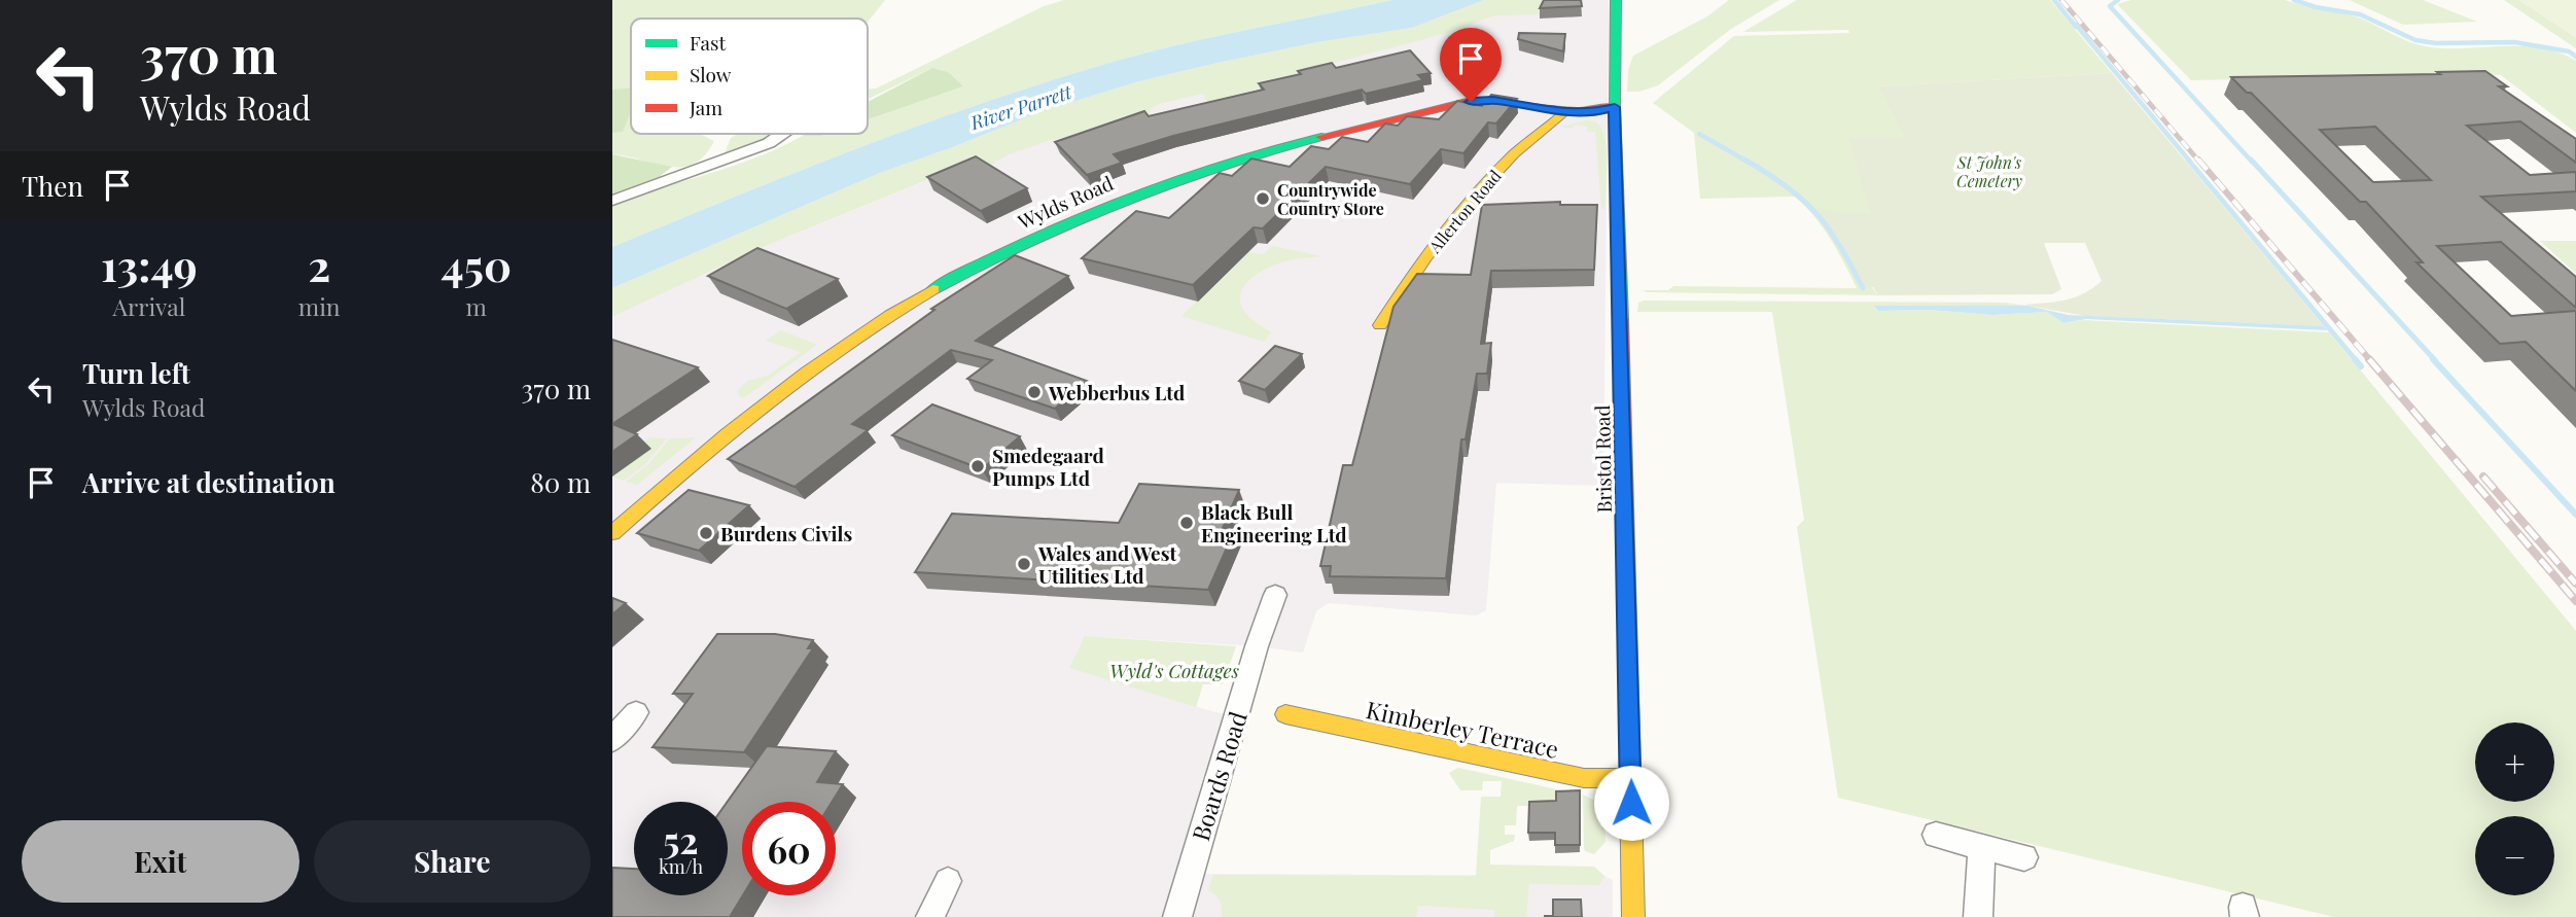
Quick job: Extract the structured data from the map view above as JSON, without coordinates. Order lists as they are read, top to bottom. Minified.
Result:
{"streets":{"street":["Wylds Road","Allerton Road","Bristol Road","Kimberley Terrace","Boards Road"]},"crossings":[["Wylds Road","Allerton Road"],["Wylds Road","Bristol Road"],["Bristol Road","Kimberley Terrace"]],"water":["River Parrett"],"parks":["St John's Cemetery","Wyld's Cottages"],"places":["Countrywide Country Store","Webberbus Ltd","Smedegaard Pumps Ltd","Black Bull Engineering Ltd","Burdens Civils","Wales and West Utilities Ltd"],"legend":["Fast","Slow","Jam"],"page":{"turn":["370 m","Wylds Road"],"then":"Then","eta":["13:49","Arrival","2","min","450","m"],"list":[{"name":"Turn left","note":"Wylds Road","value":"370 m"},{"name":"Arrive at destination","value":"80 m"}],"map_buttons":["+","−"],"speed":"52 km/h","limit":"60","buttons":["Exit","Share"]}}
